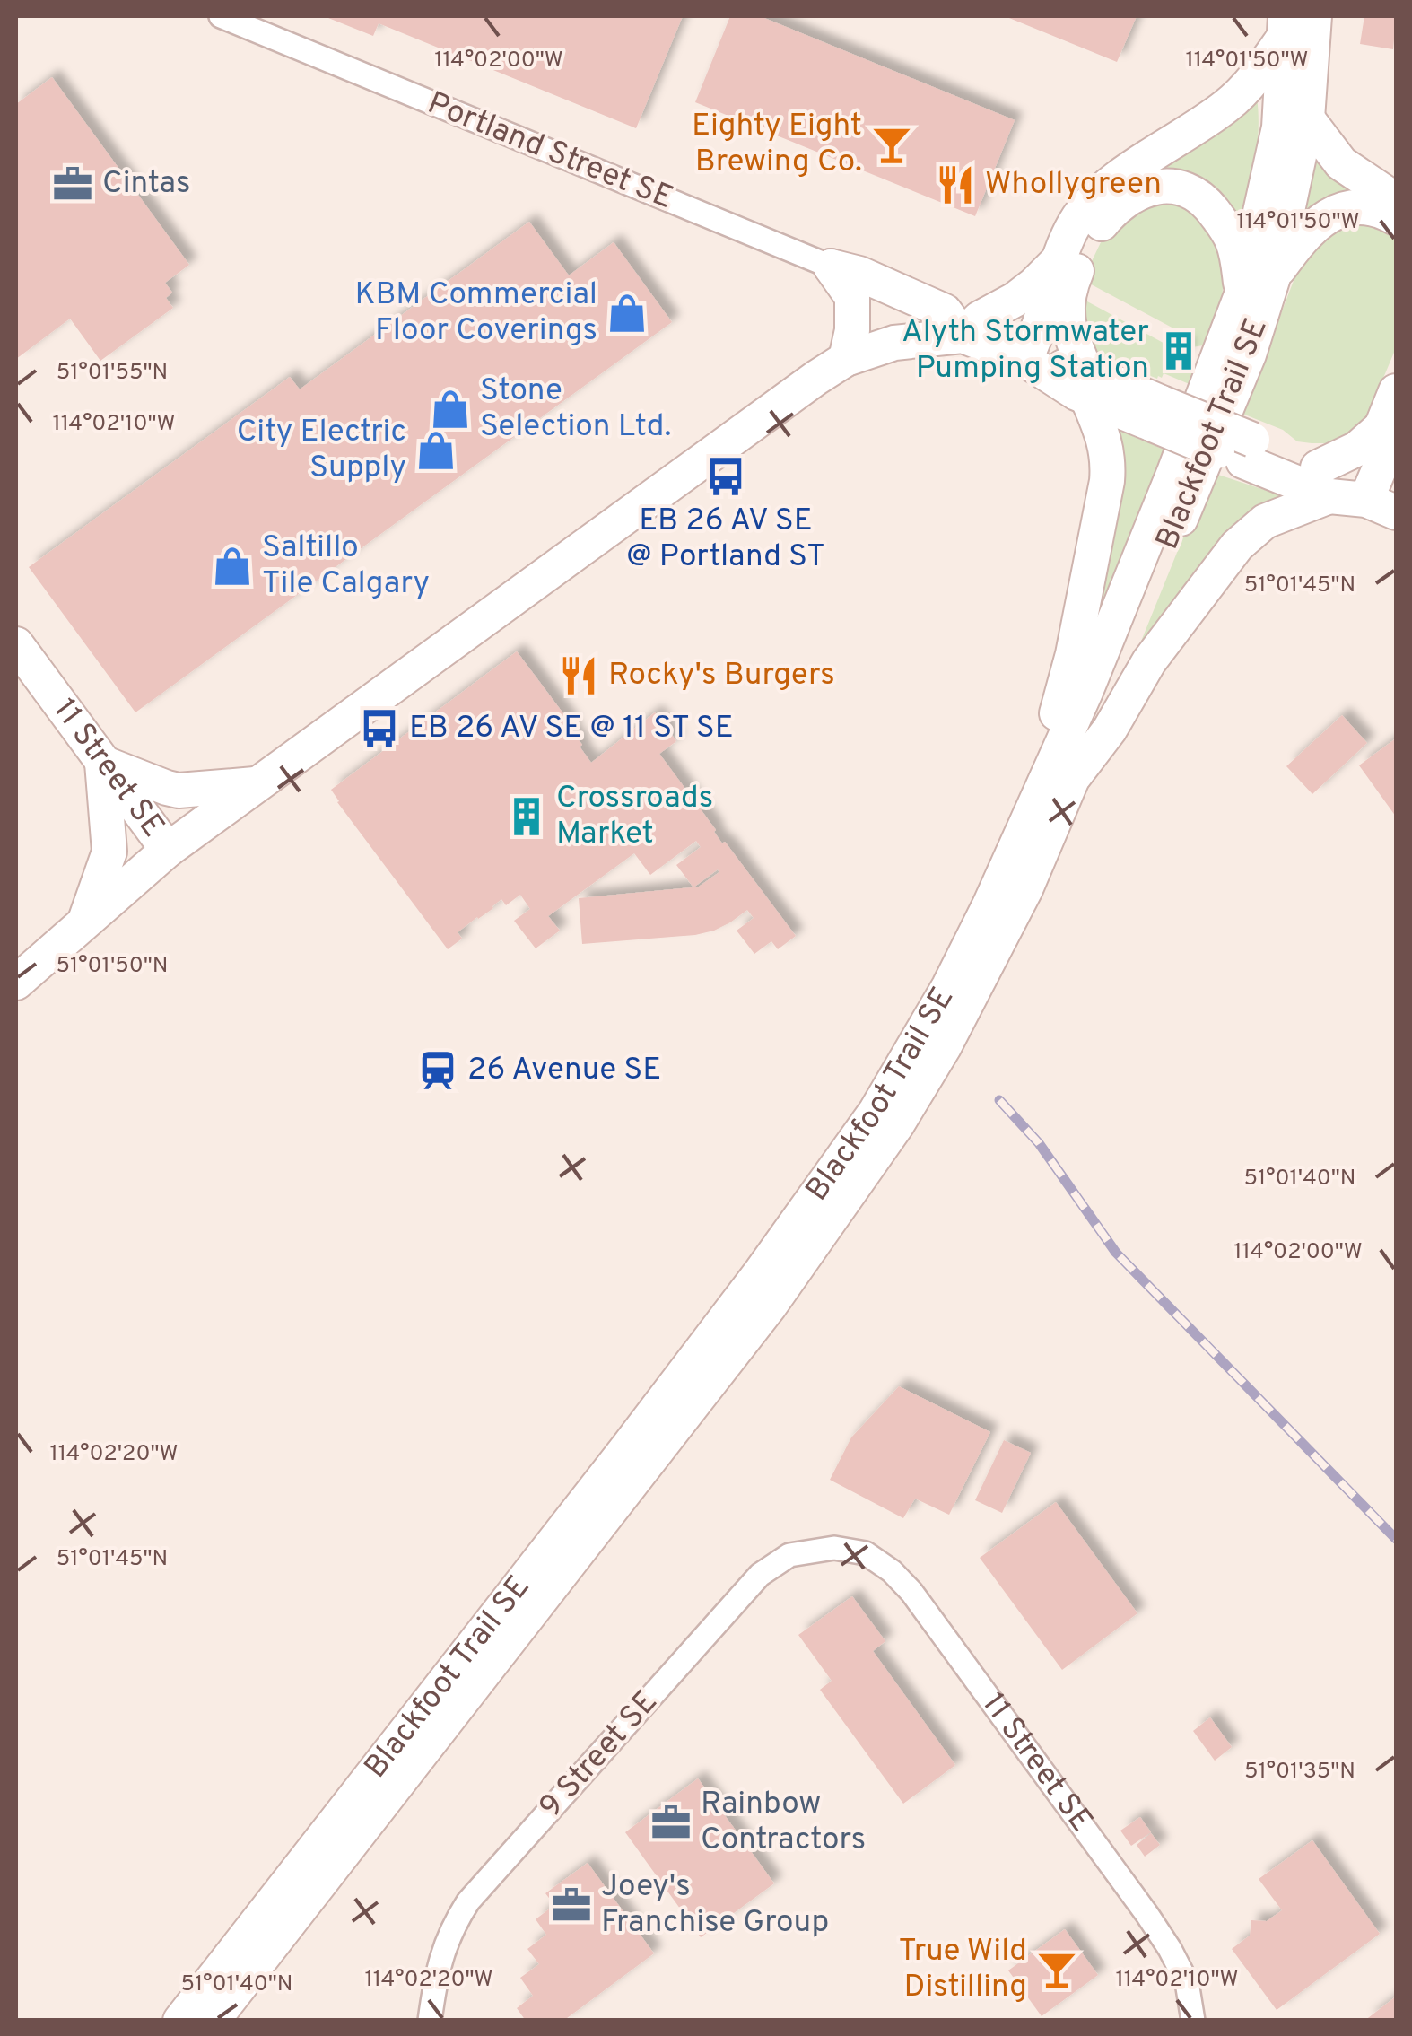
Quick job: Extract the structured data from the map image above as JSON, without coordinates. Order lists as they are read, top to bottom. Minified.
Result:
{"streets":{"main road":["Blackfoot Trail SE","11 Street SE"],"street":["Portland Street SE","9 Street SE"]},"crossings":[["11 Street SE","9 Street SE"]],"places":{"bar":["Eighty Eight Brewing Co.","True Wild Distilling"],"office":["Cintas","Rainbow Contractors","Joey's Franchise Group"],"restaurant":["Whollygreen","Rocky's Burgers"],"shop":["KBM Commercial Floor Coverings","Stone Selection Ltd.","City Electric Supply","Saltillo Tile Calgary"],"building":["Alyth Stormwater Pumping Station","Crossroads Market"],"bus stop":["EB 26 AV SE @ Portland ST","EB 26 AV SE @ 11 ST SE"],"station":["26 Avenue SE"]},"coordinates":["114°02'00\"W","114°01'50\"W","51°01'55\"N","114°02'10\"W","51°01'45\"N","51°01'50\"N","51°01'40\"N","114°02'20\"W","51°01'35\"N"]}
